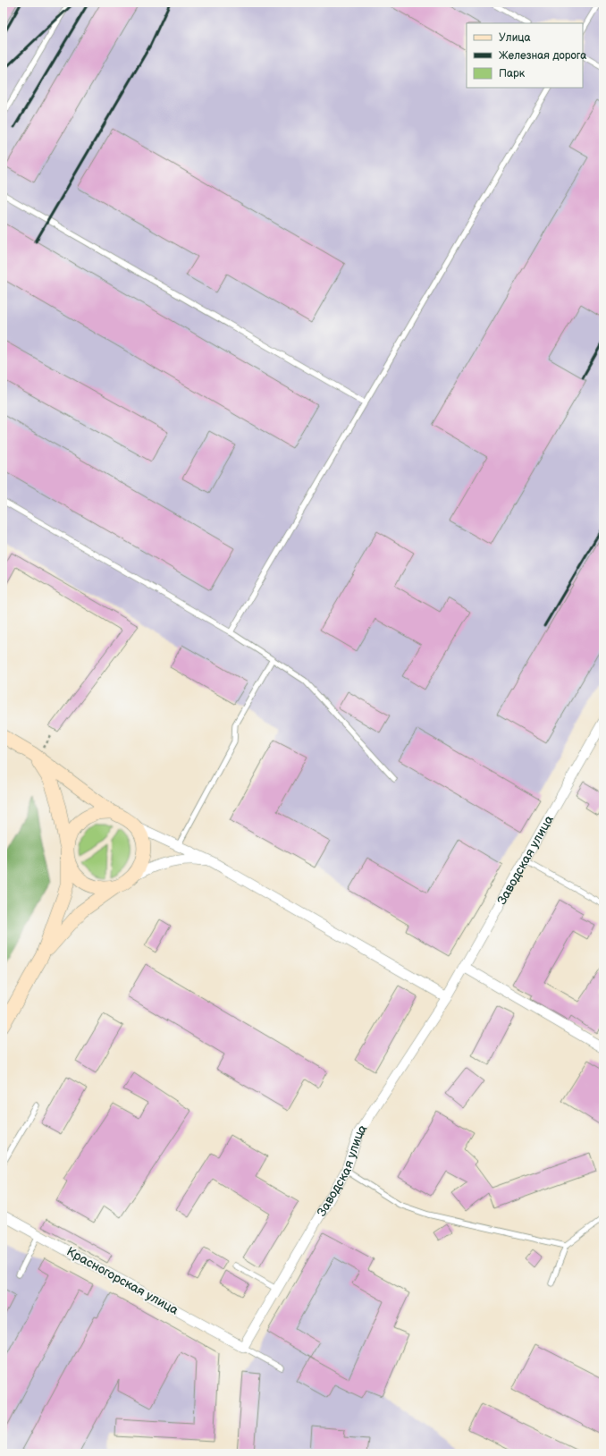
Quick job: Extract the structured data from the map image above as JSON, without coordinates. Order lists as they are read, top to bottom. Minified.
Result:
{"streets":{"street":["Заводская улица","Красногорская улица"]},"crossings":[["Заводская улица","Красногорская улица"]],"legend":["Улица","Железная дорога","Парк"]}
